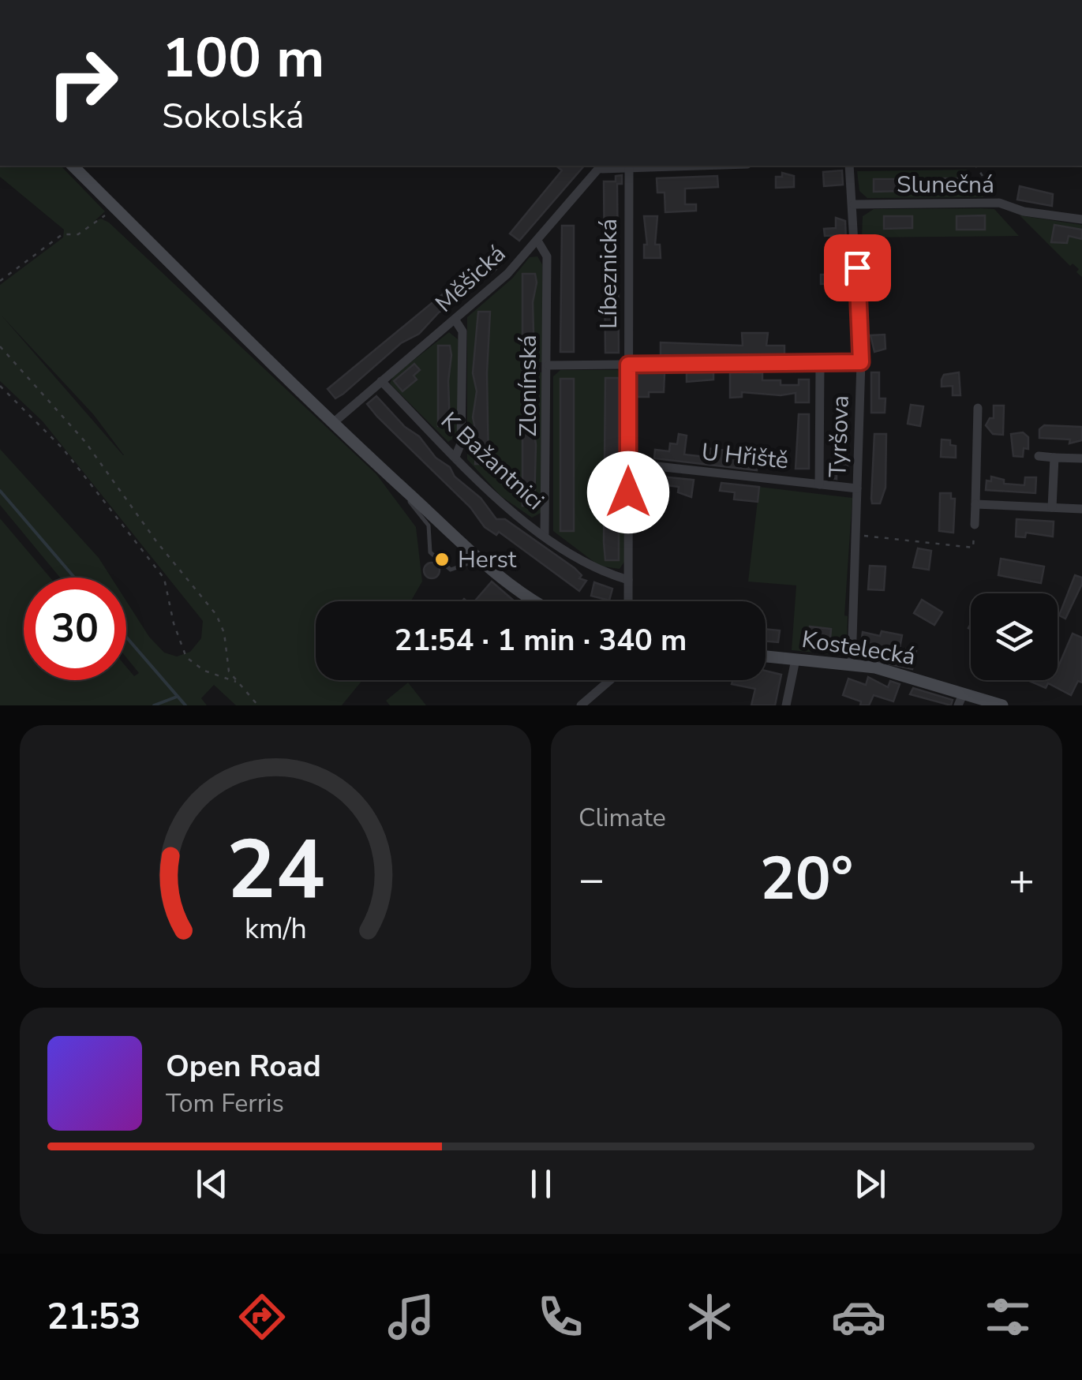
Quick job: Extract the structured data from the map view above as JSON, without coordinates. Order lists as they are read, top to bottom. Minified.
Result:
{"streets":{"main road":["Kostelecká"],"street":["Slunečná","Líbeznická","Měšická","Zlonínská","Tyršova","U Hřiště","K Bažantnici"]},"crossings":[["Slunečná","Tyršova"],["Líbeznická","Měšická"],["Líbeznická","U Hřiště"],["Líbeznická","K Bažantnici"],["Měšická","Zlonínská"],["Měšická","K Bažantnici"],["Zlonínská","K Bažantnici"],["Tyršova","U Hřiště"],["Tyršova","Kostelecká"]],"places":["Herst"],"page":{"turn":["100 m","Sokolská"],"limit":"30","trip":"21:54 · 1 min · 340 m","tile":"Climate","heat":["−","20°","+"],"song":["Open Road","Tom Ferris"],"tabs":"21:53","gauge":["24","km/h"]}}
